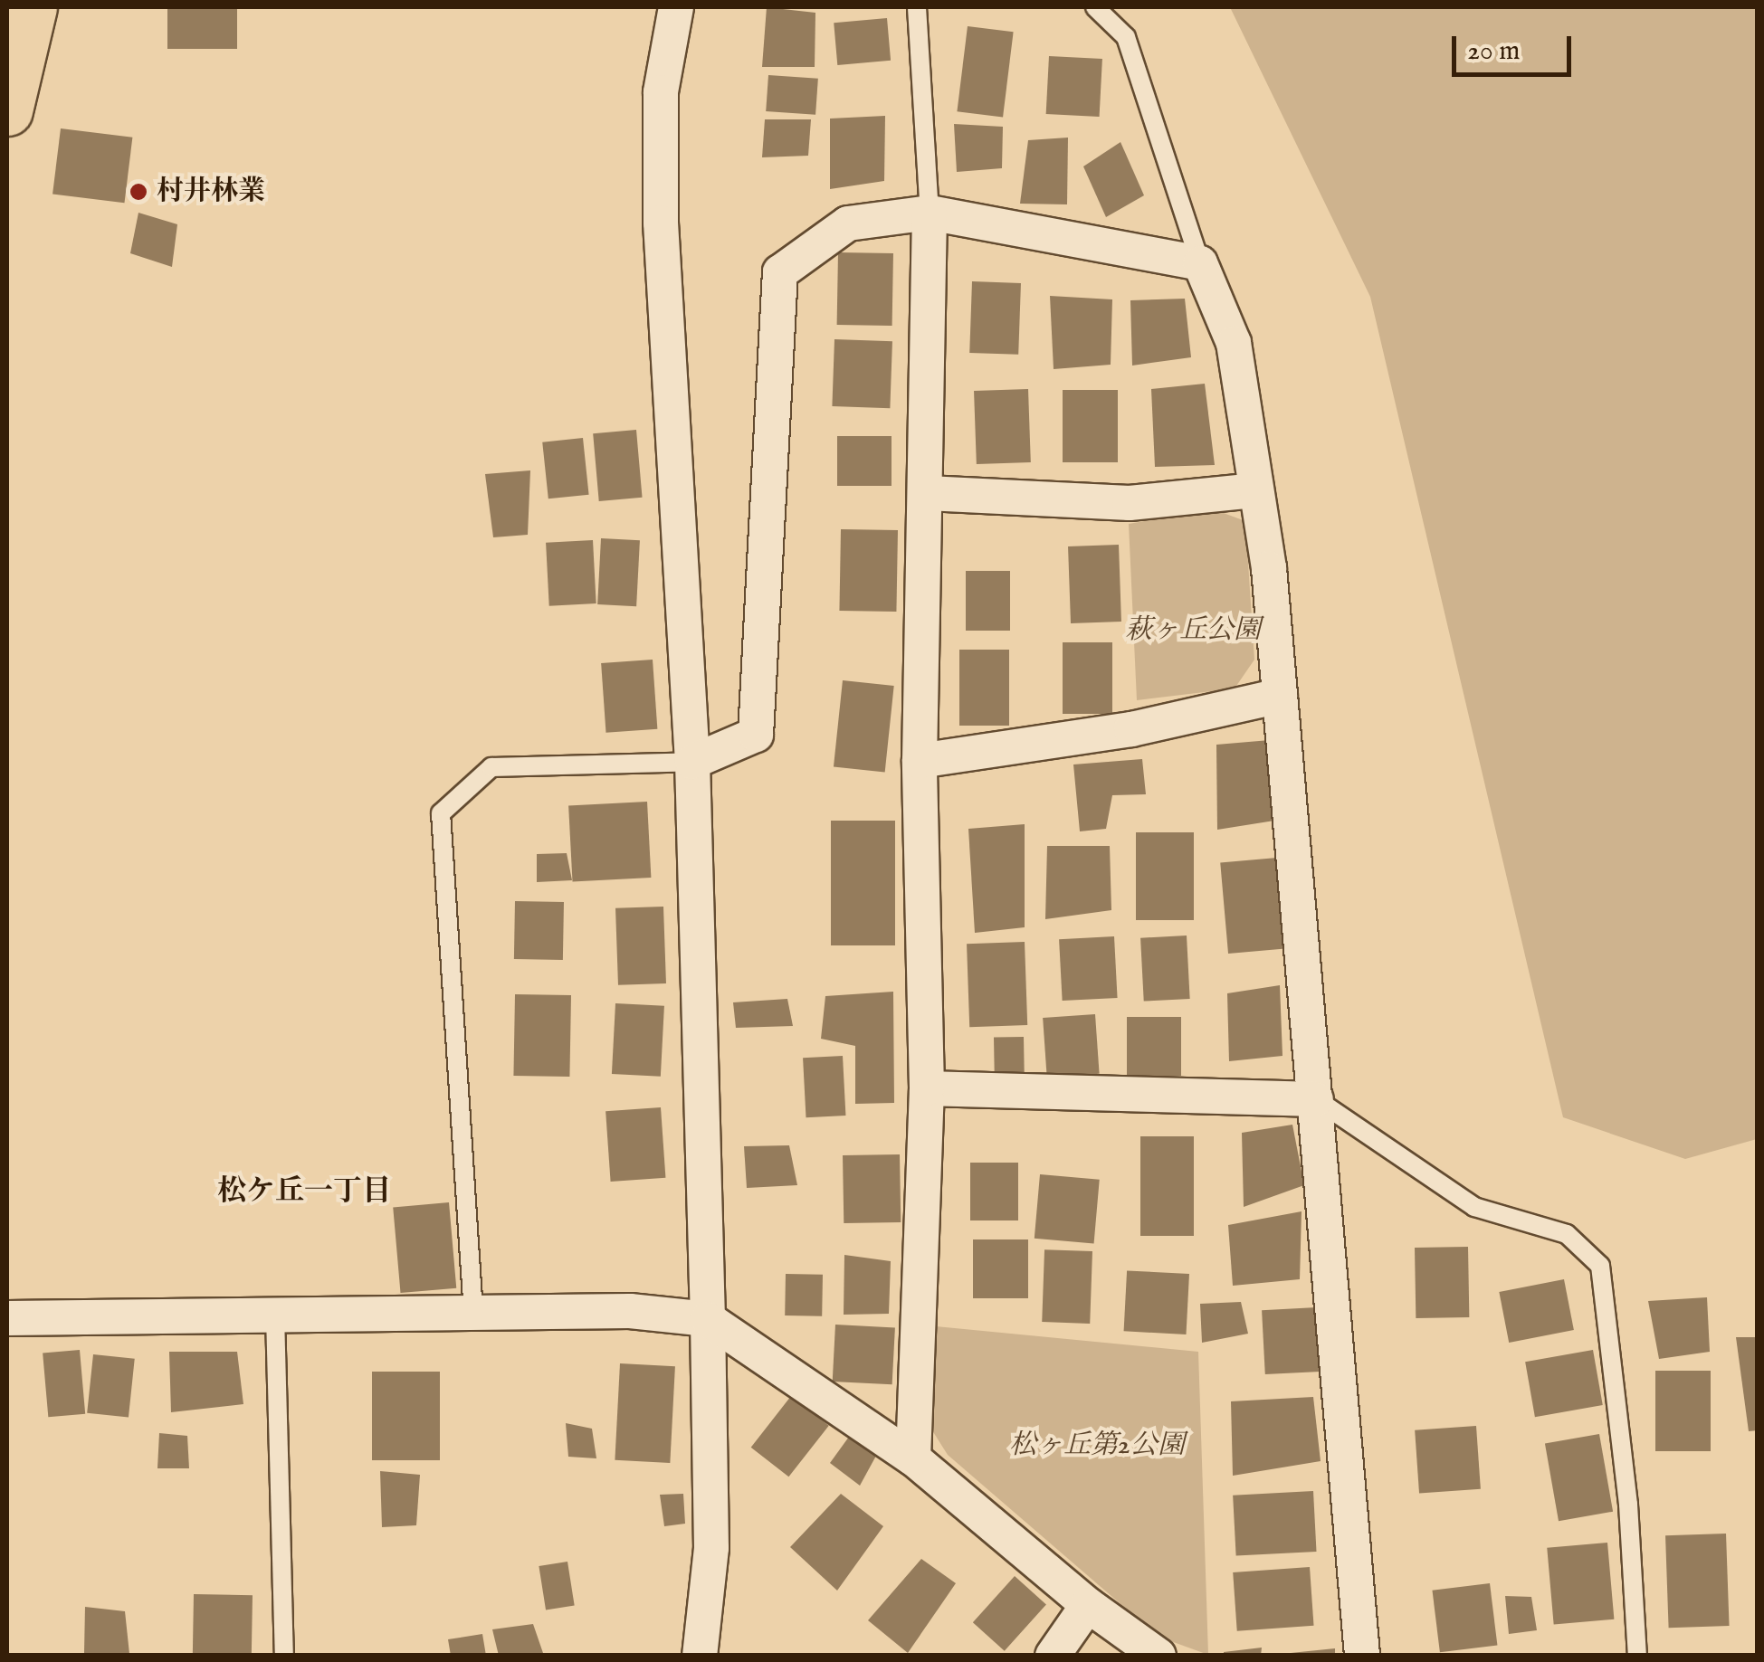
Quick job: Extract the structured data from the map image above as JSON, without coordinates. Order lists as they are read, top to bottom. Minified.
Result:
{"districts":["松ケ丘一丁目"],"parks":["萩ヶ丘公園","松ヶ丘第2公園"],"places":["村井林業"],"scale_bar":"20 m"}
